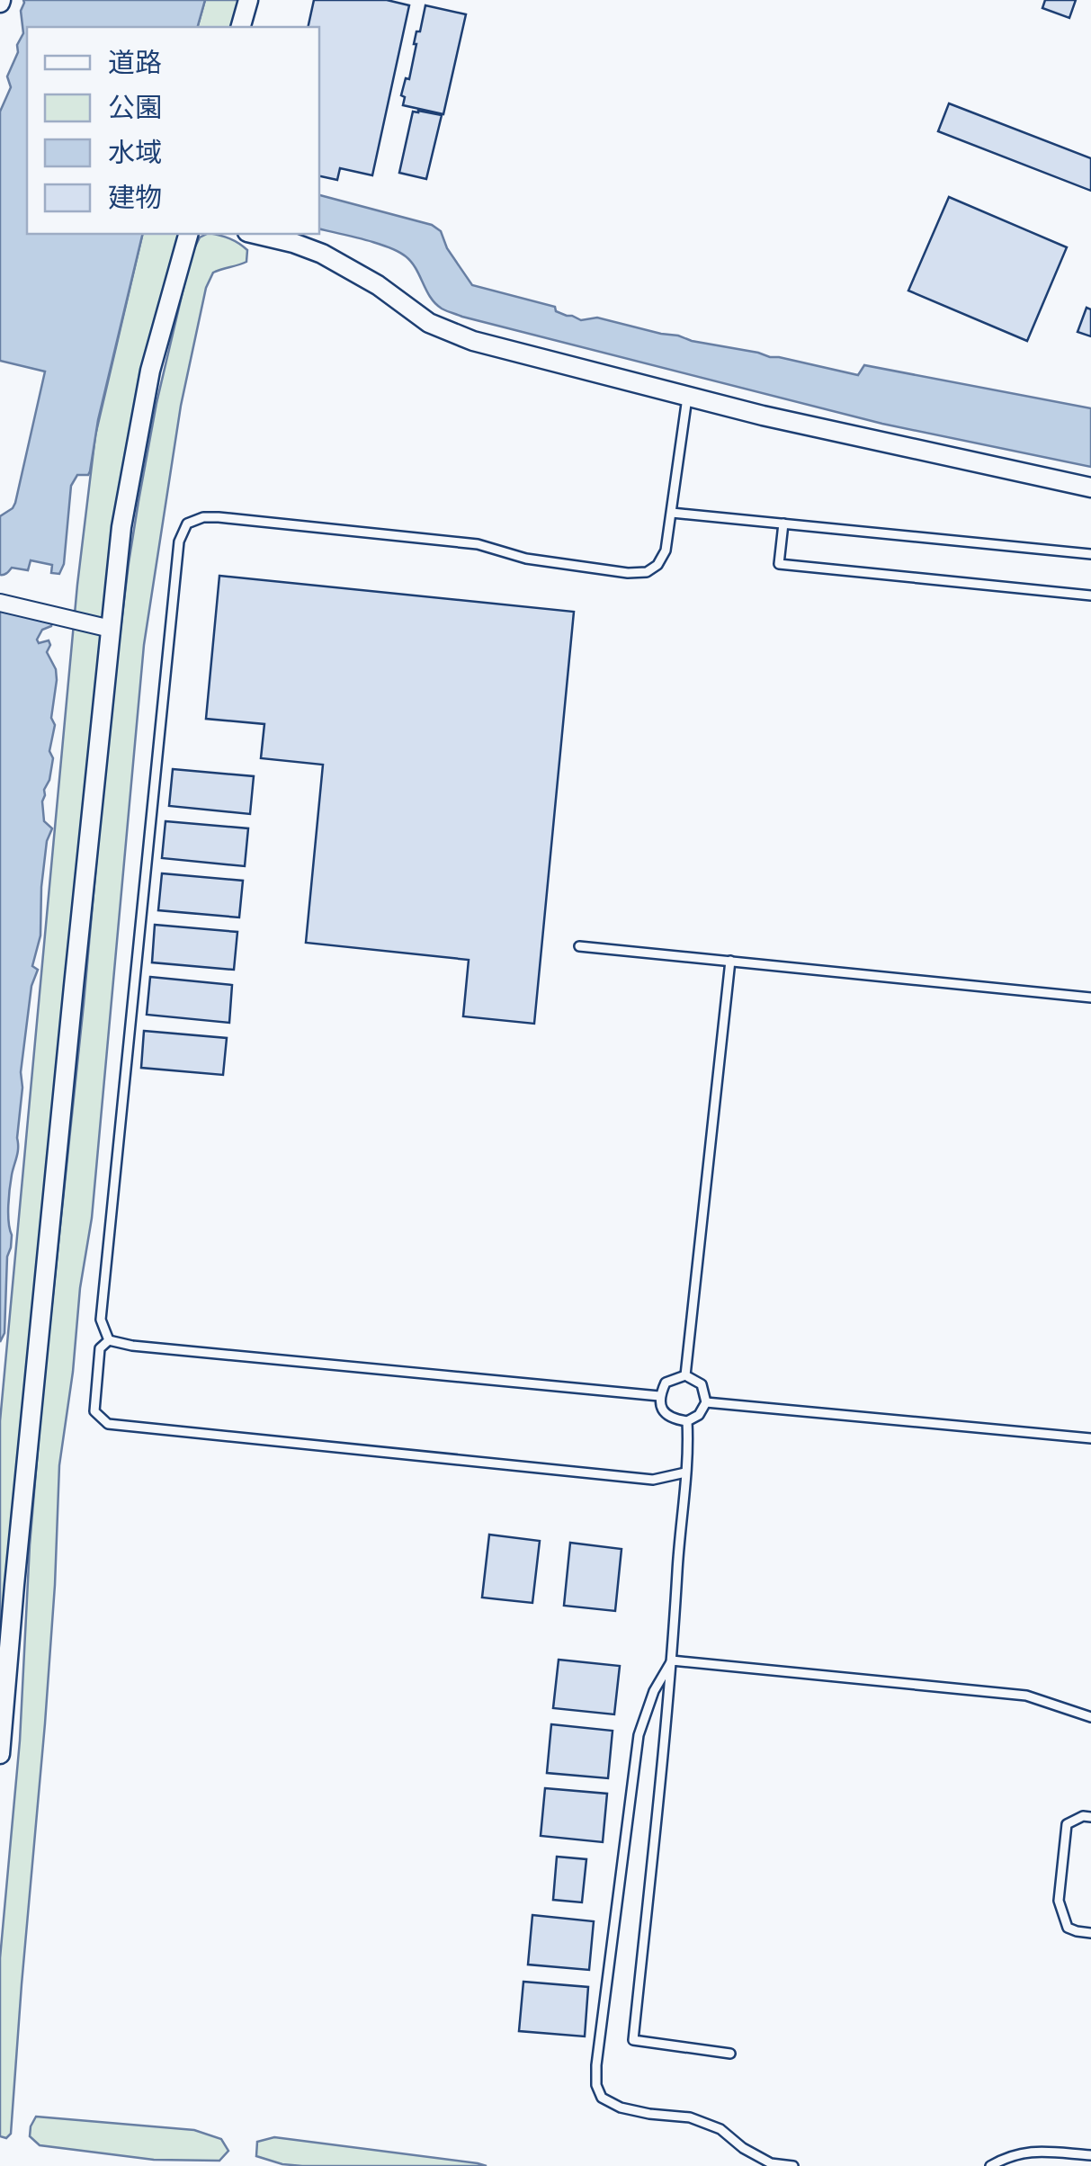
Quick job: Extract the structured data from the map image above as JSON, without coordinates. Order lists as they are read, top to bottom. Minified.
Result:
{"legend":["道路","公園","水域","建物"]}
